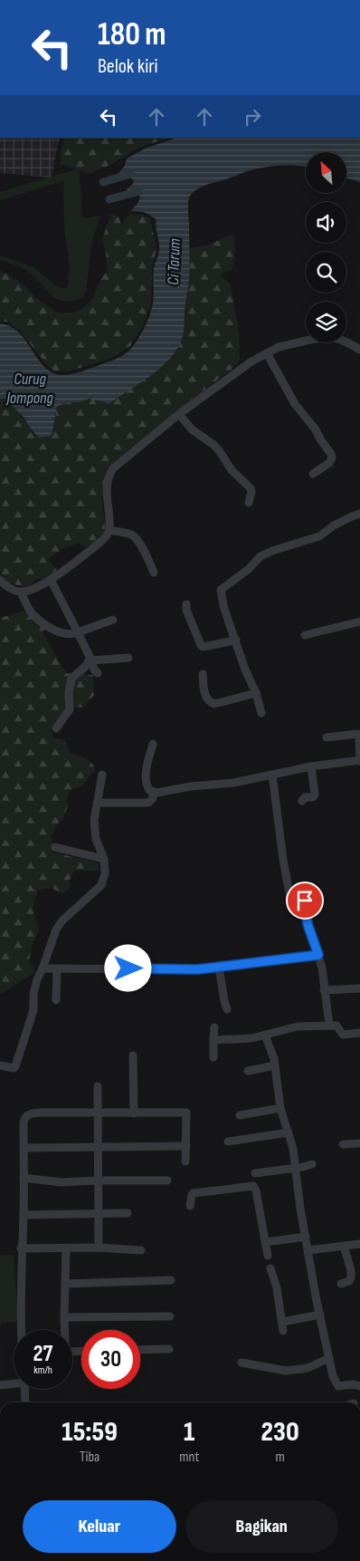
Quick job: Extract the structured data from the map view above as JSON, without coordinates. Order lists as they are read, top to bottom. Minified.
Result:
{"water":["Ci Tarum","Curug Jompong"],"north":"top left","page":{"turn":["180 m","Belok kiri"],"speed":"27 km/h","limit":"30","eta":["15:59","Tiba","1","mnt","230","m"],"buttons":["Keluar","Bagikan"]}}
